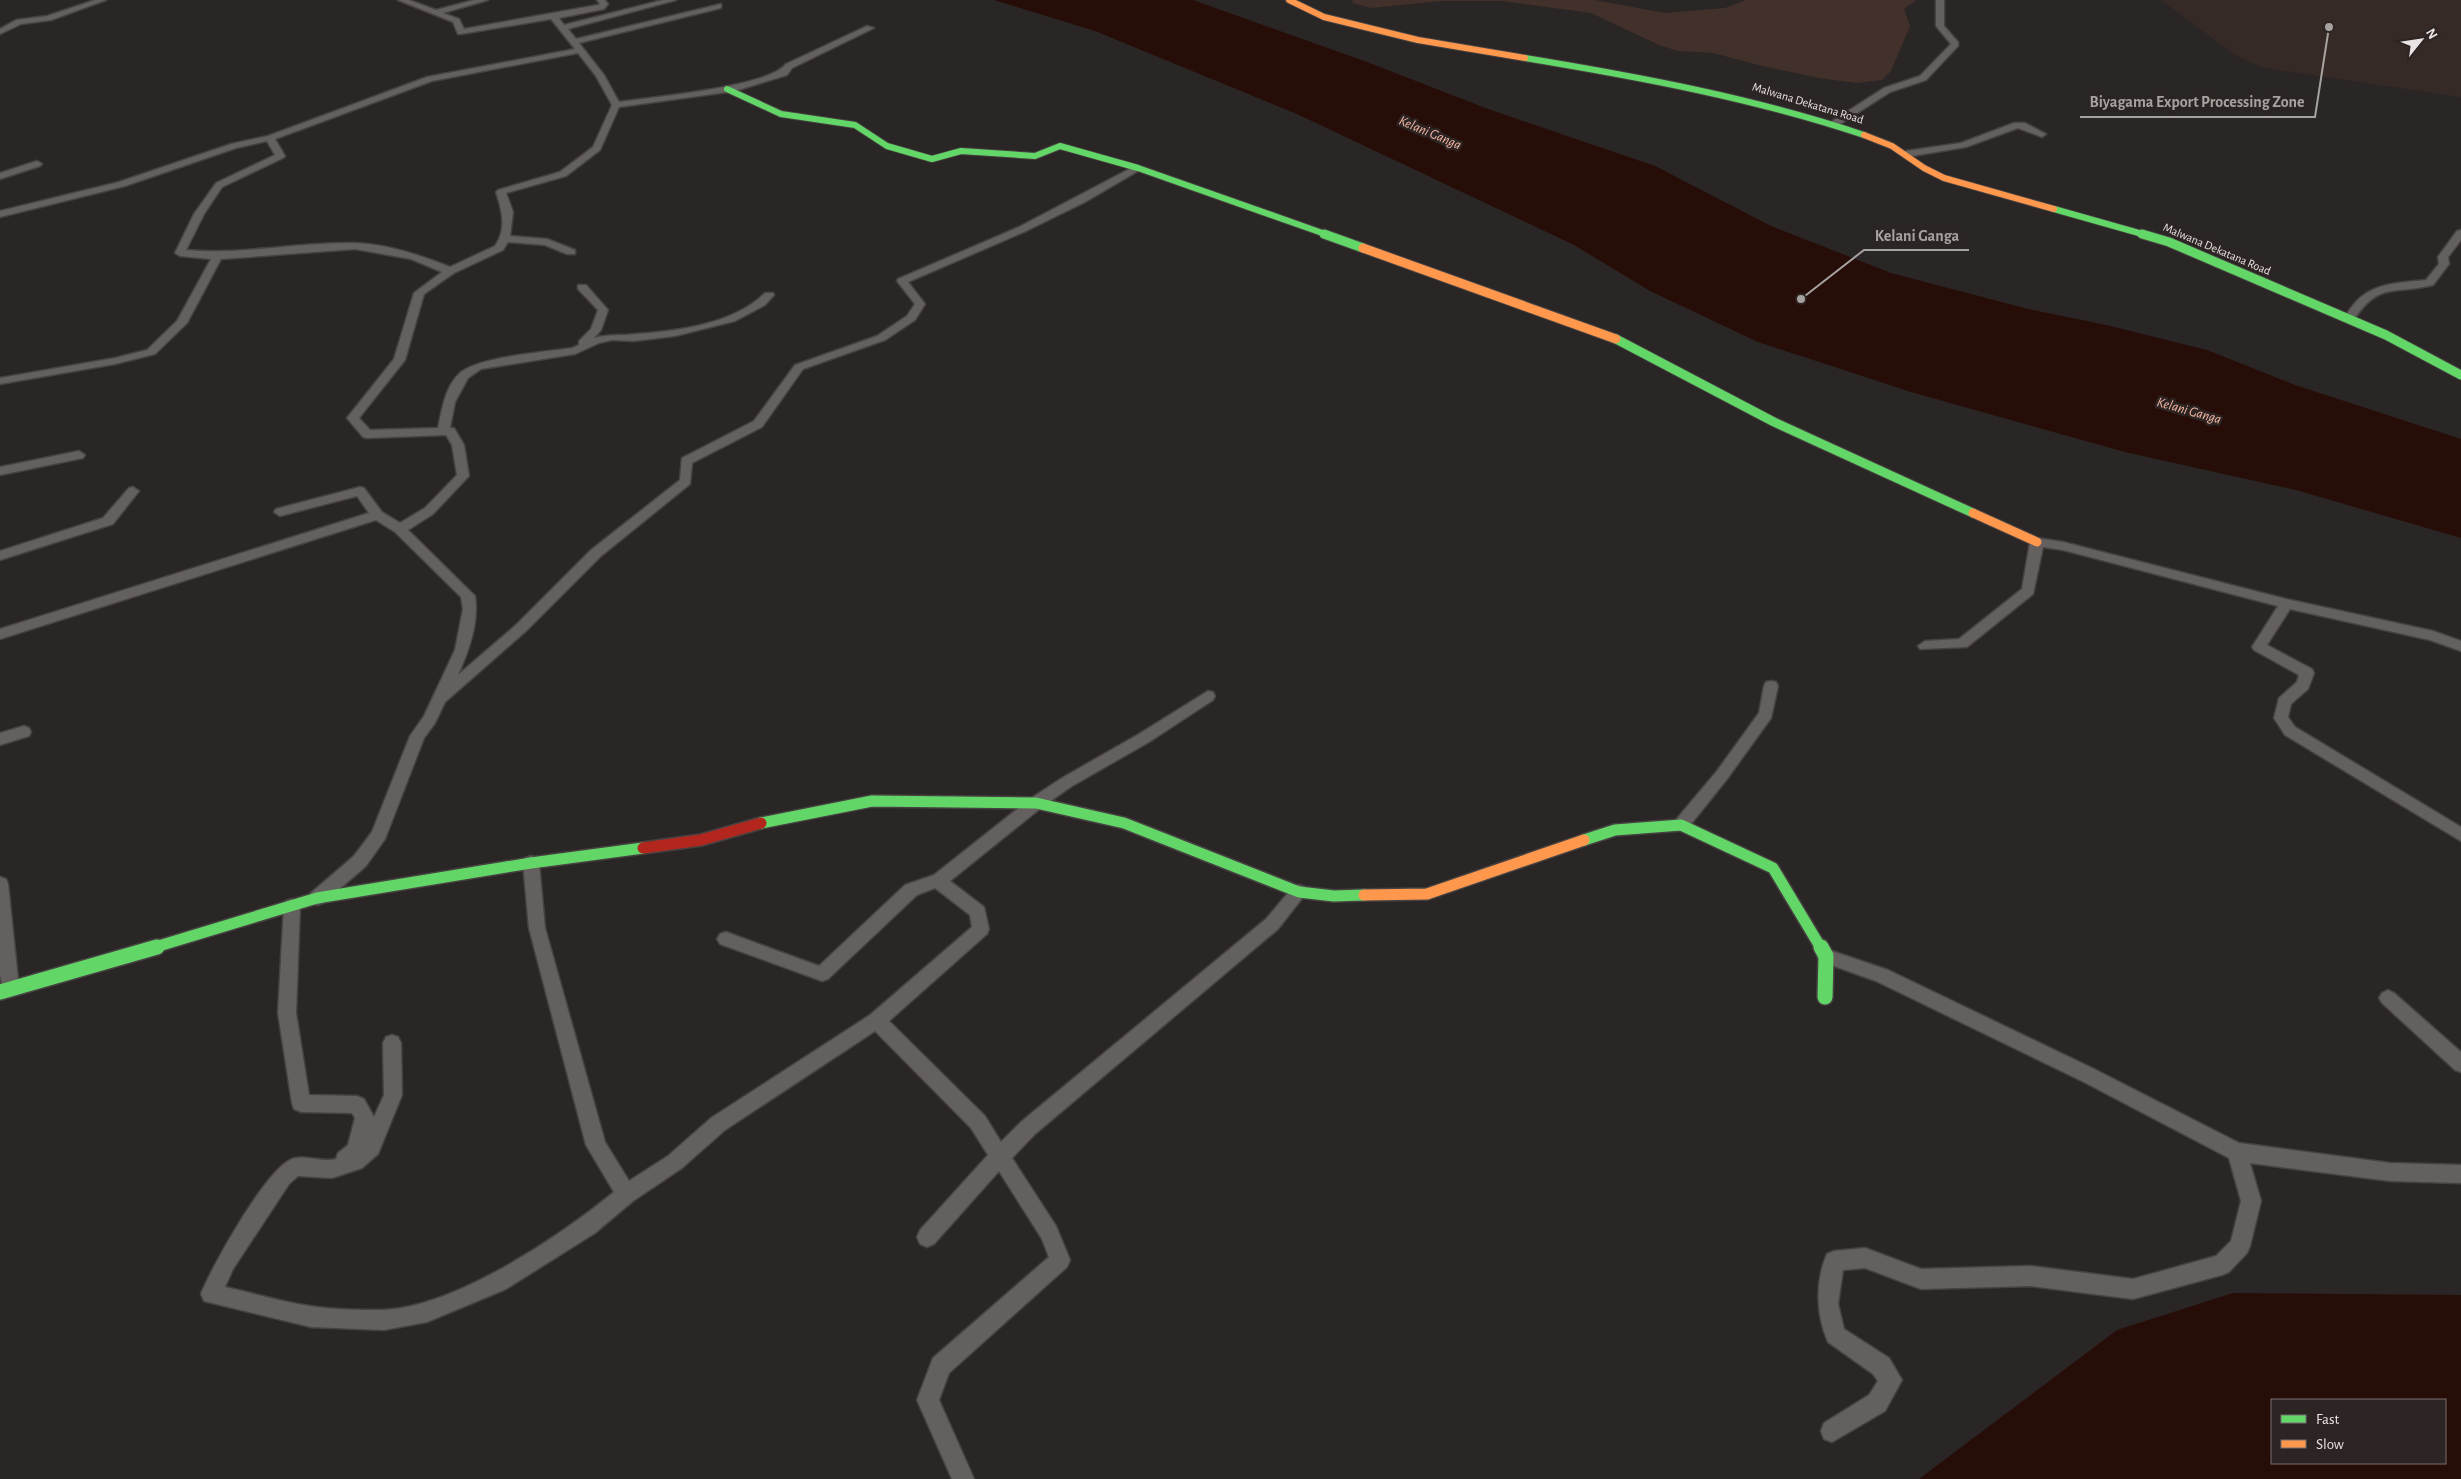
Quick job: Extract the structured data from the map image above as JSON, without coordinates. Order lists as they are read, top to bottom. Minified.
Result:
{"streets":{"street":["Malwana Dekatana Road"]},"water":["Kelani Ganga"],"places":["Biyagama Export Processing Zone","Kelani Ganga"],"legend":["Fast","Slow"],"north":"top right"}
